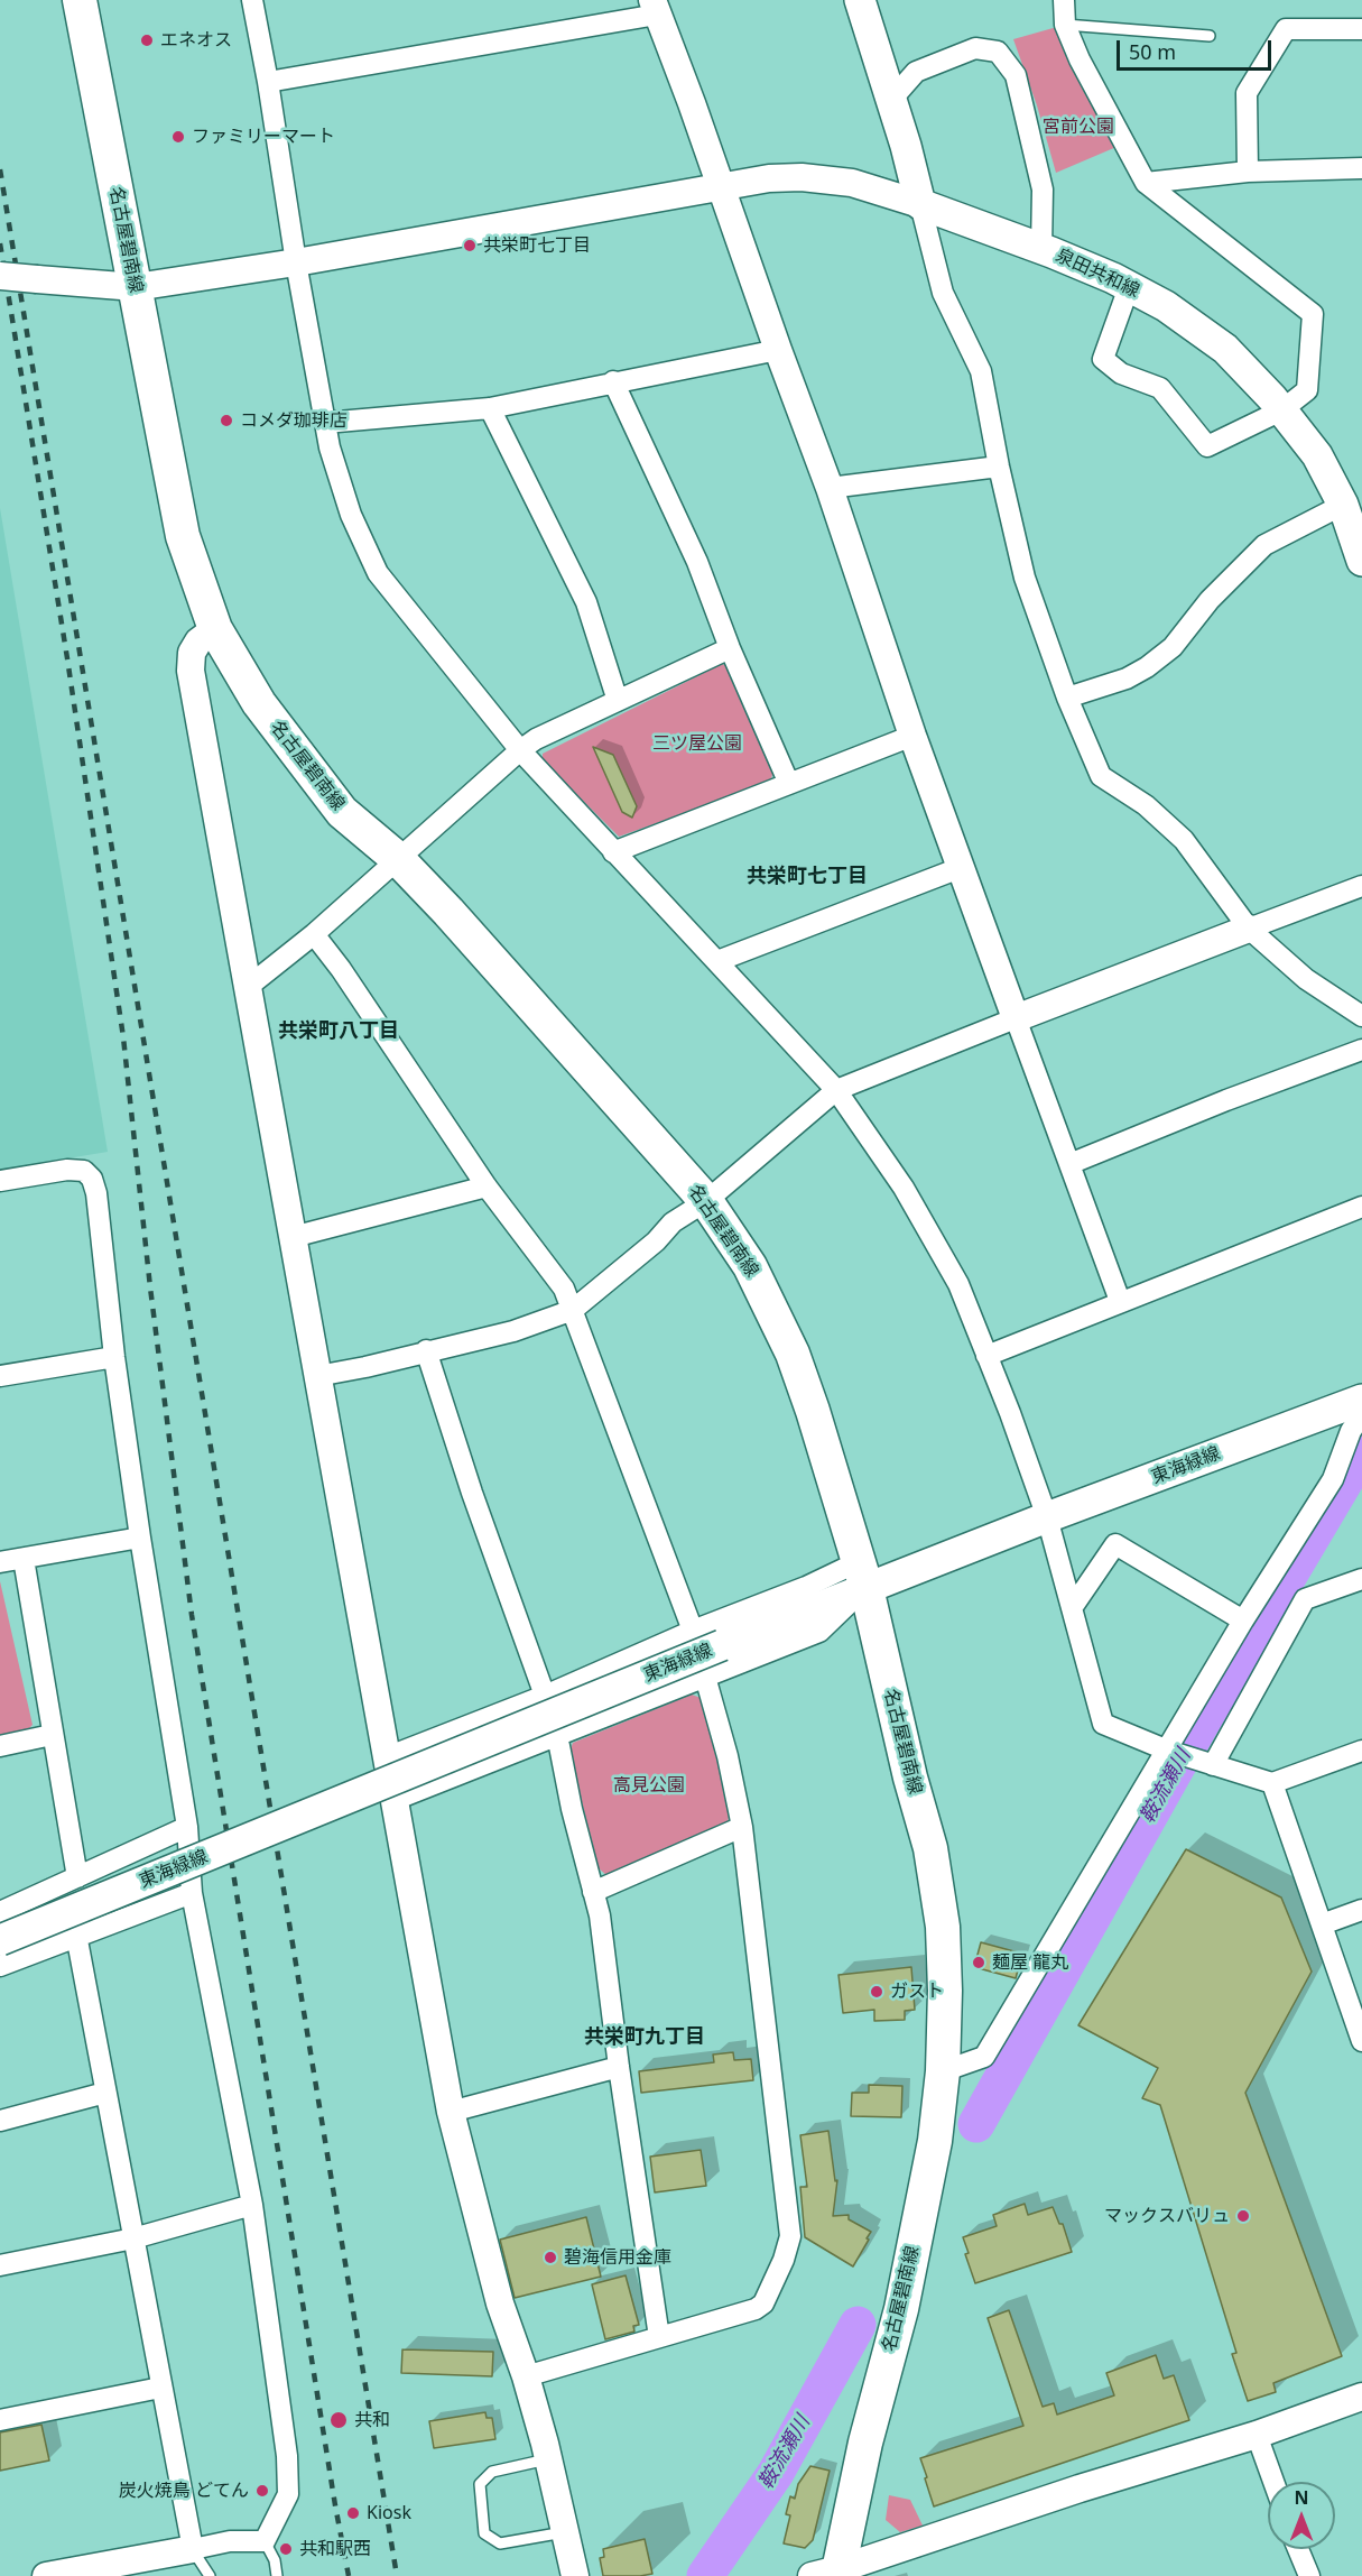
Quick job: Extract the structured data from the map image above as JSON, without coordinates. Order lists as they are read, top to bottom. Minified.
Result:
{"streets":{"main road":["名古屋碧南線","泉田共和線","東海緑線"]},"crossings":[["名古屋碧南線","東海緑線"]],"districts":["共栄町七丁目","共栄町八丁目","共栄町九丁目"],"water":["鞍流瀬川"],"parks":["宮前公園","三ツ屋公園","高見公園"],"places":["エネオス","ファミリーマート","共栄町七丁目","コメダ珈琲店","麺屋 龍丸","ガスト","マックスバリュ","碧海信用金庫","共和","炭火焼鳥 どてん","Kiosk","共和駅西"],"scale_bar":"50 m","north":"top"}
